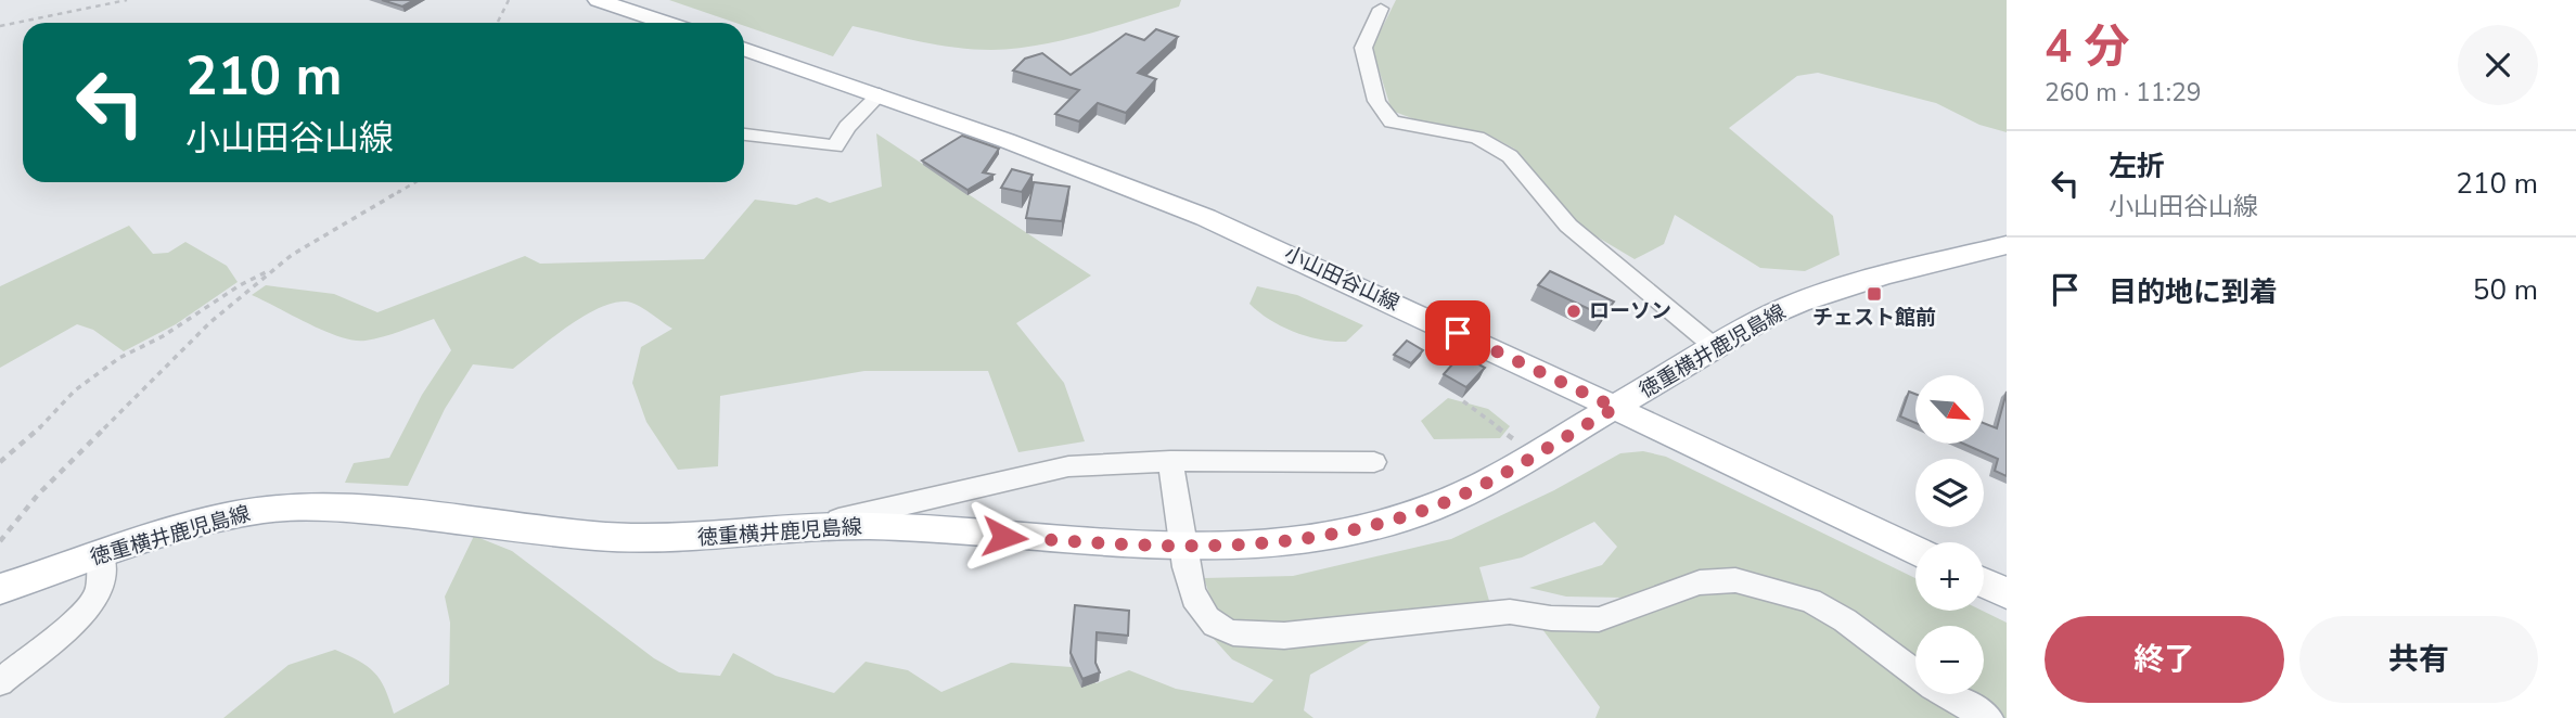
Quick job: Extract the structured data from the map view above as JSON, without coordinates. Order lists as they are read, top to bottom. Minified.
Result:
{"streets":{"main road":["小山田谷山線","徳重横井鹿児島線"]},"crossings":[["小山田谷山線","徳重横井鹿児島線"]],"places":{"transit":["チェスト館前"],"other":["ローソン"]},"north":"bottom right","page":{"heading":["4 分","260 m · 11:29"],"turn":["210 m","小山田谷山線"],"list":[{"name":"左折","note":"小山田谷山線","value":"210 m"},{"name":"目的地に到着","value":"50 m"}],"map_buttons":["+","−"],"buttons":["終了","共有"]}}
